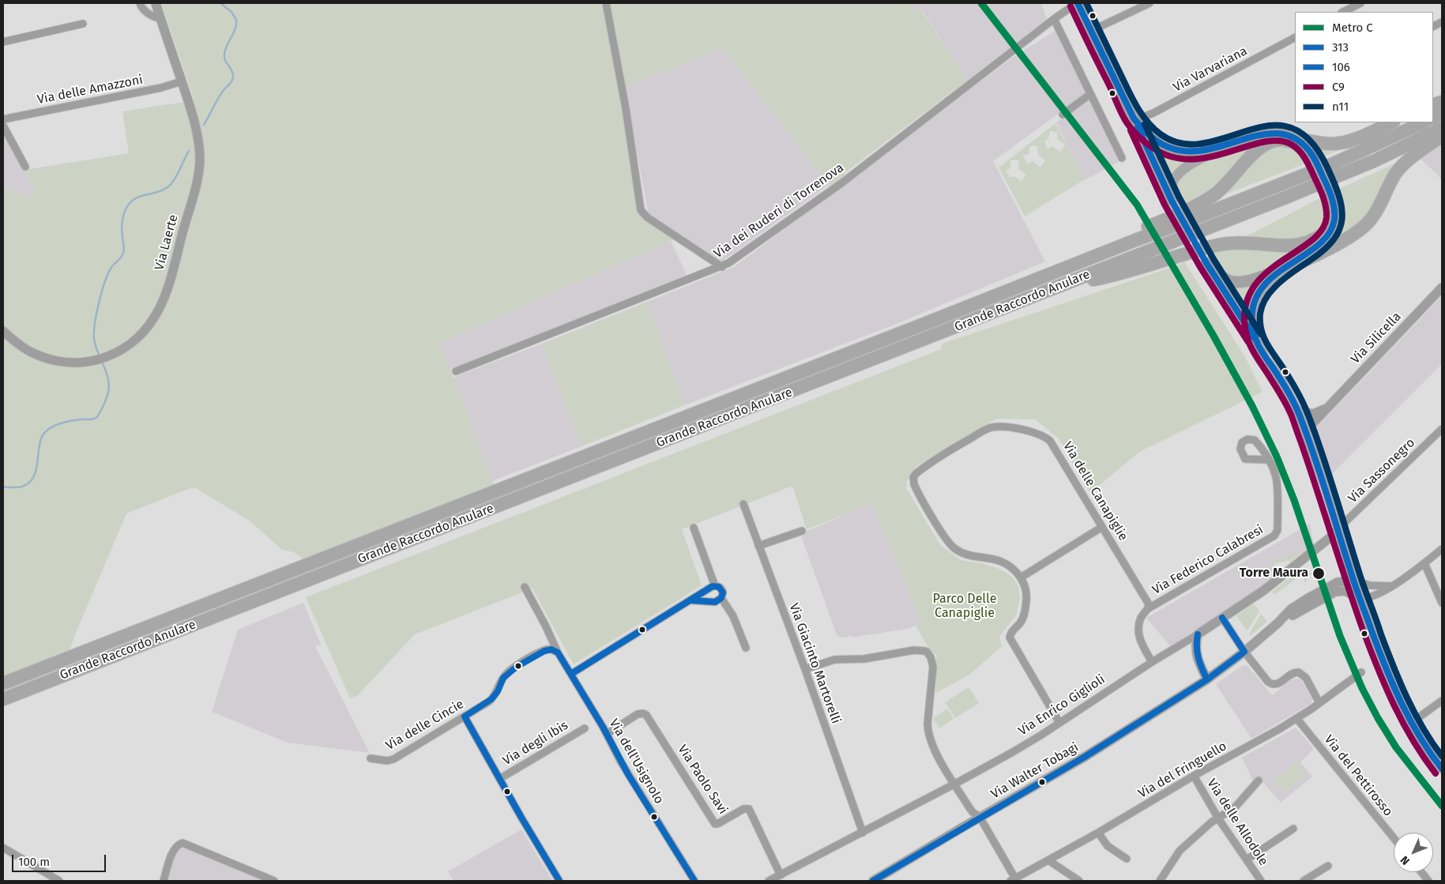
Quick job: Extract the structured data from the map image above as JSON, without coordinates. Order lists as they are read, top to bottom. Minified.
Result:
{"streets":{"highway":["Grande Raccordo Anulare"],"street":["Via Varvariana","Via delle Amazzoni","Via dei Ruderi di Torrenova","Via Laerte","Via Silicella","Via Sassonegro","Via delle Canapiglie","Via Federico Calabresi","Via Giacinto Martorelli","Via Enrico Giglioli","Via delle Cincie","Via degli Ibis","Via dell'Usignolo","Via del Fringuello","Via Walter Tobagi","Via del Pettirosso","Via Paolo Savi","Via delle Allodole"]},"crossings":[["Via delle Amazzoni","Via Laerte"],["Via Sassonegro","Via Enrico Giglioli"],["Via delle Canapiglie","Via Federico Calabresi"],["Via Giacinto Martorelli","Via Enrico Giglioli"],["Via Enrico Giglioli","Via Paolo Savi"],["Via delle Cincie","Via dell'Usignolo"],["Via dell'Usignolo","Via Paolo Savi"],["Via del Fringuello","Via del Pettirosso"],["Via del Fringuello","Via delle Allodole"]],"parks":["Parco Delle Canapiglie"],"places":["Torre Maura"],"lines":["metro line C","transit line 106","transit line n11","transit line C9","transit line 313"],"legend":["Metro C","313","106","C9","n11"],"scale_bar":"100 m","north":"bottom left"}
